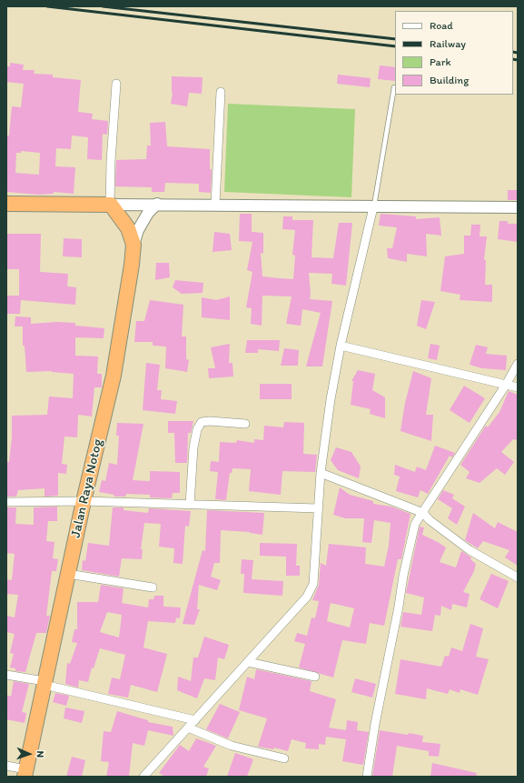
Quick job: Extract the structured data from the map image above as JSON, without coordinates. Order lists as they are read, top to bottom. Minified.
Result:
{"streets":{"highway":["Jalan Raya Notog"]},"legend":["Road","Railway","Park","Building"],"north":"right"}
